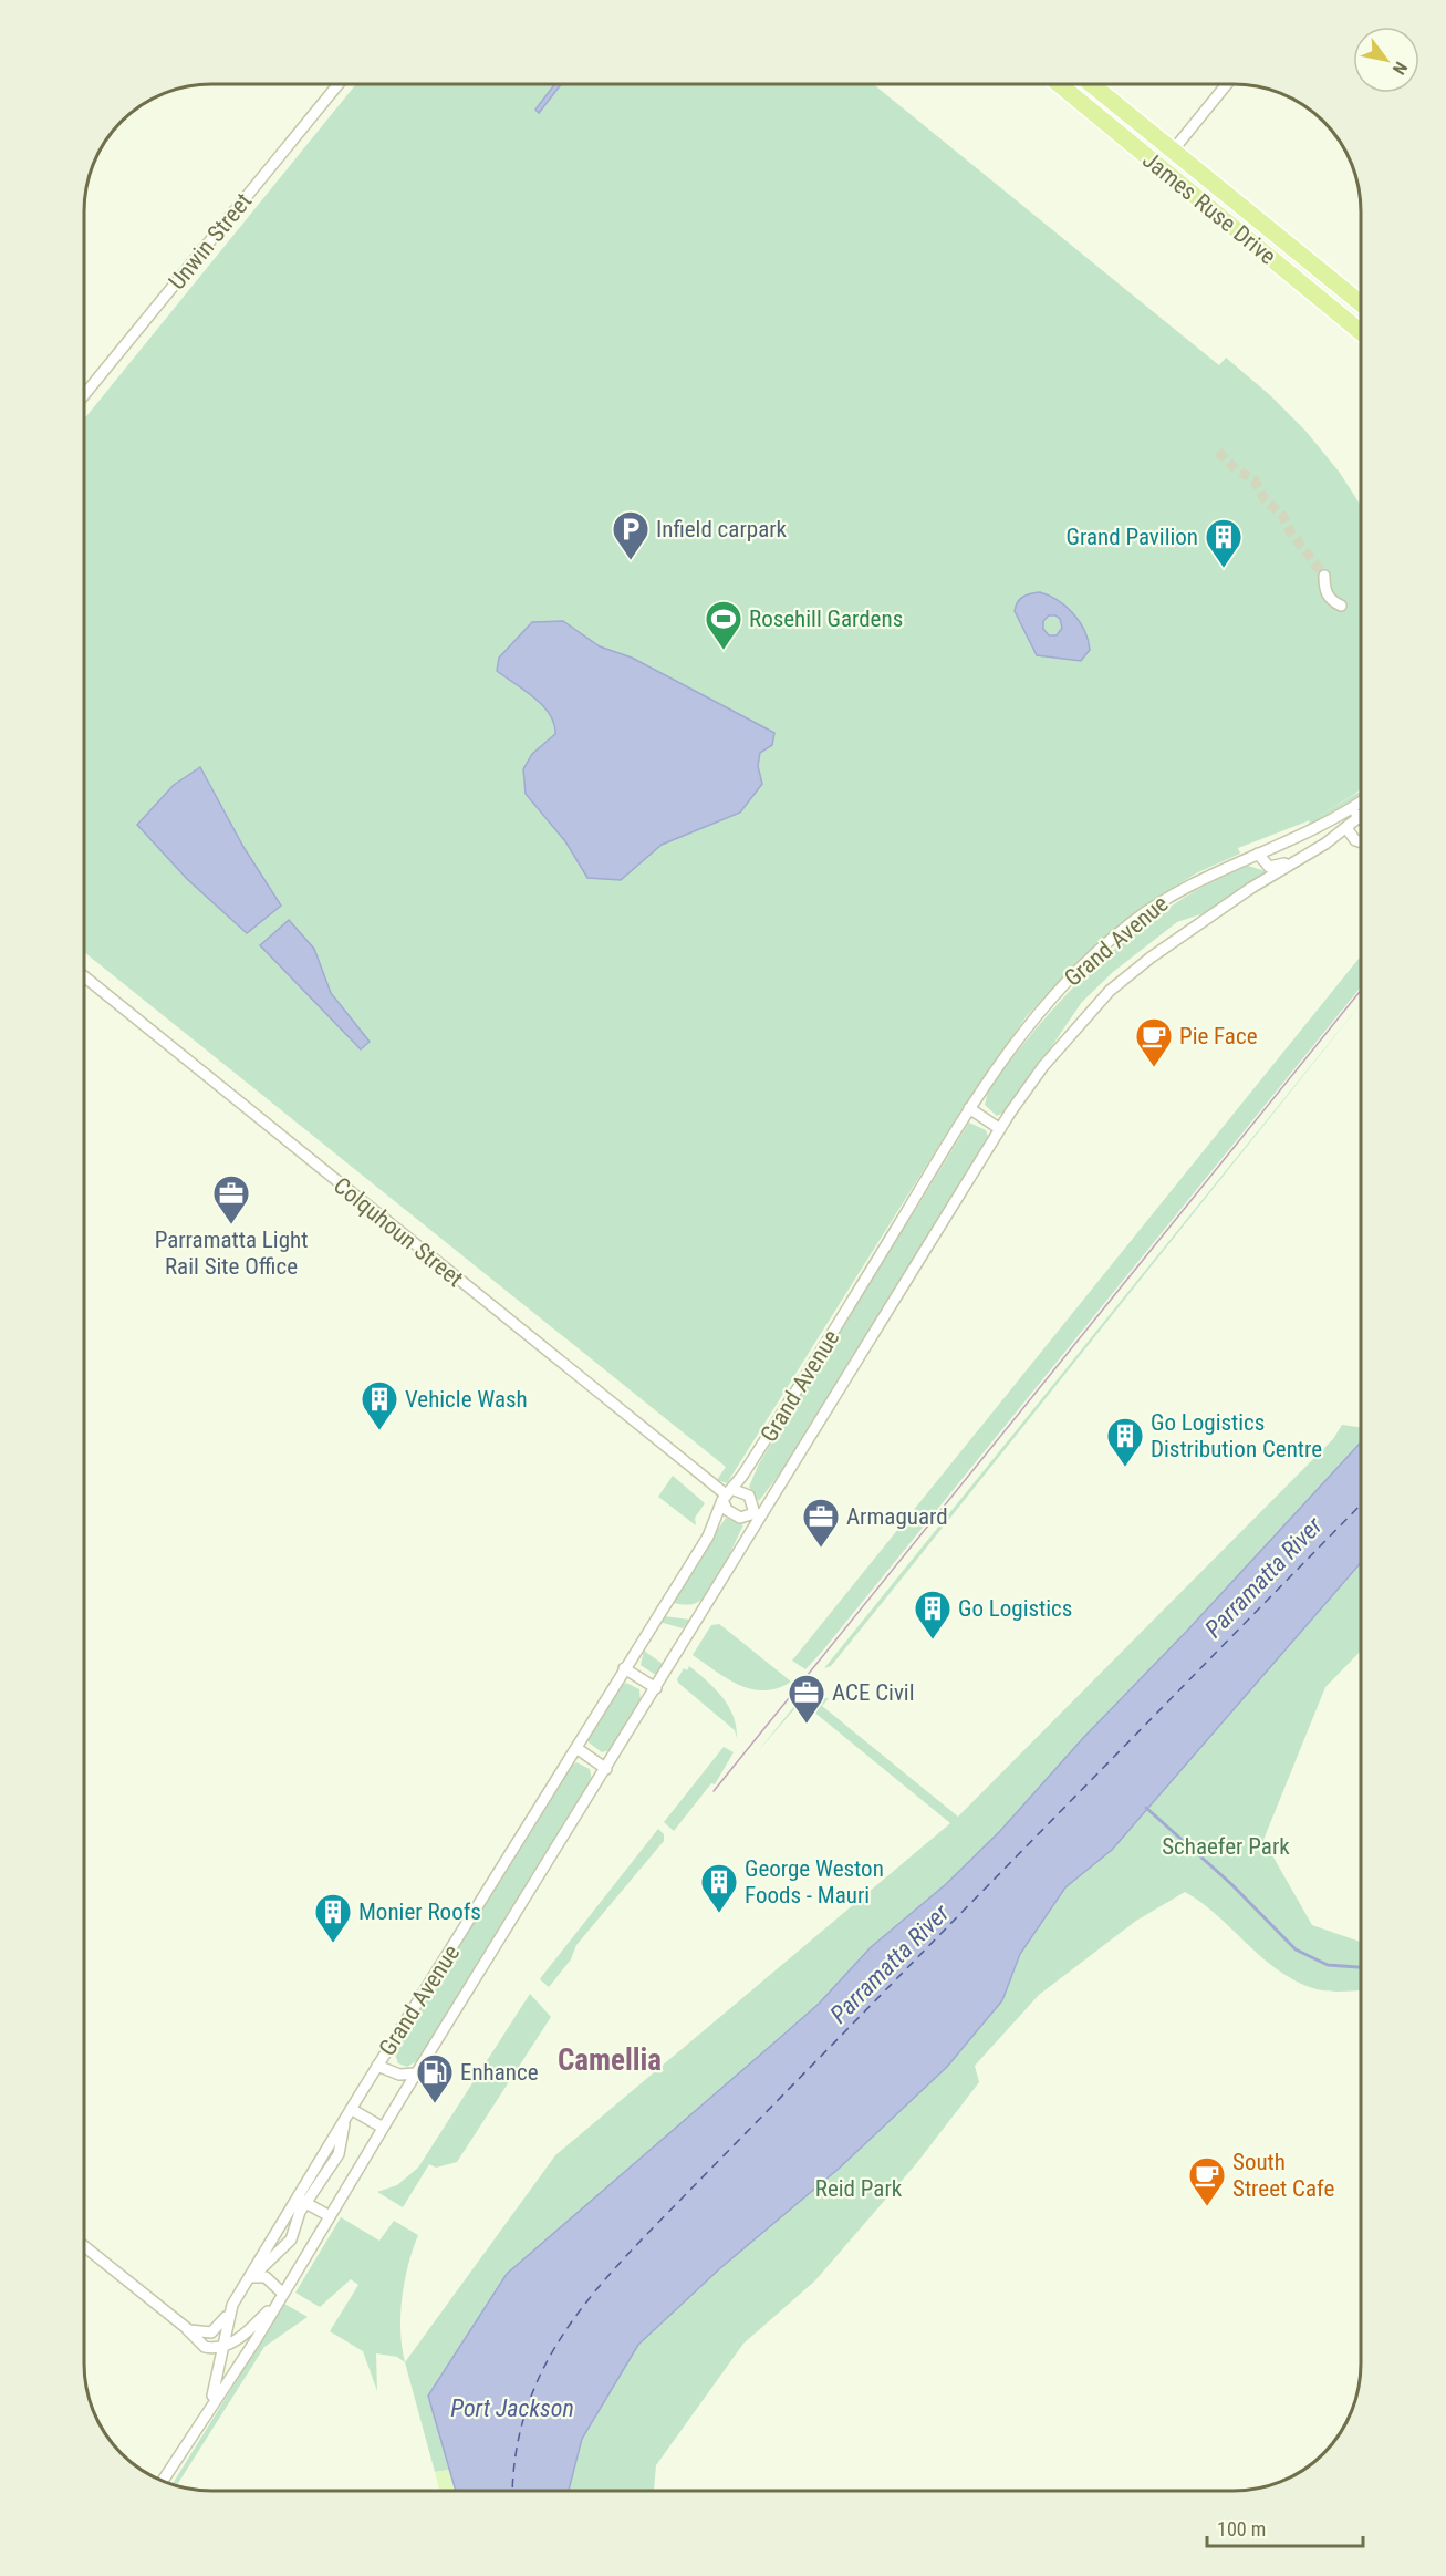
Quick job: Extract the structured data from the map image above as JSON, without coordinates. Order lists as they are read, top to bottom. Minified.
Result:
{"streets":{"main road":["James Ruse Drive"],"street":["Unwin Street","Grand Avenue","Colquhoun Street"]},"crossings":[["Grand Avenue","Colquhoun Street"]],"districts":["Camellia"],"water":["Parramatta River","Port Jackson"],"parks":["Schaefer Park","Reid Park"],"places":{"parking":["Infield carpark"],"building":["Grand Pavilion","Vehicle Wash","Go Logistics Distribution Centre","Go Logistics","George Weston Foods - Mauri","Monier Roofs"],"sports":["Rosehill Gardens"],"cafe":["Pie Face","South Street Cafe"],"office":["Parramatta Light Rail Site Office","Armaguard","ACE Civil"],"fuel station":["Enhance"]},"scale_bar":"100 m","north":"bottom right"}
